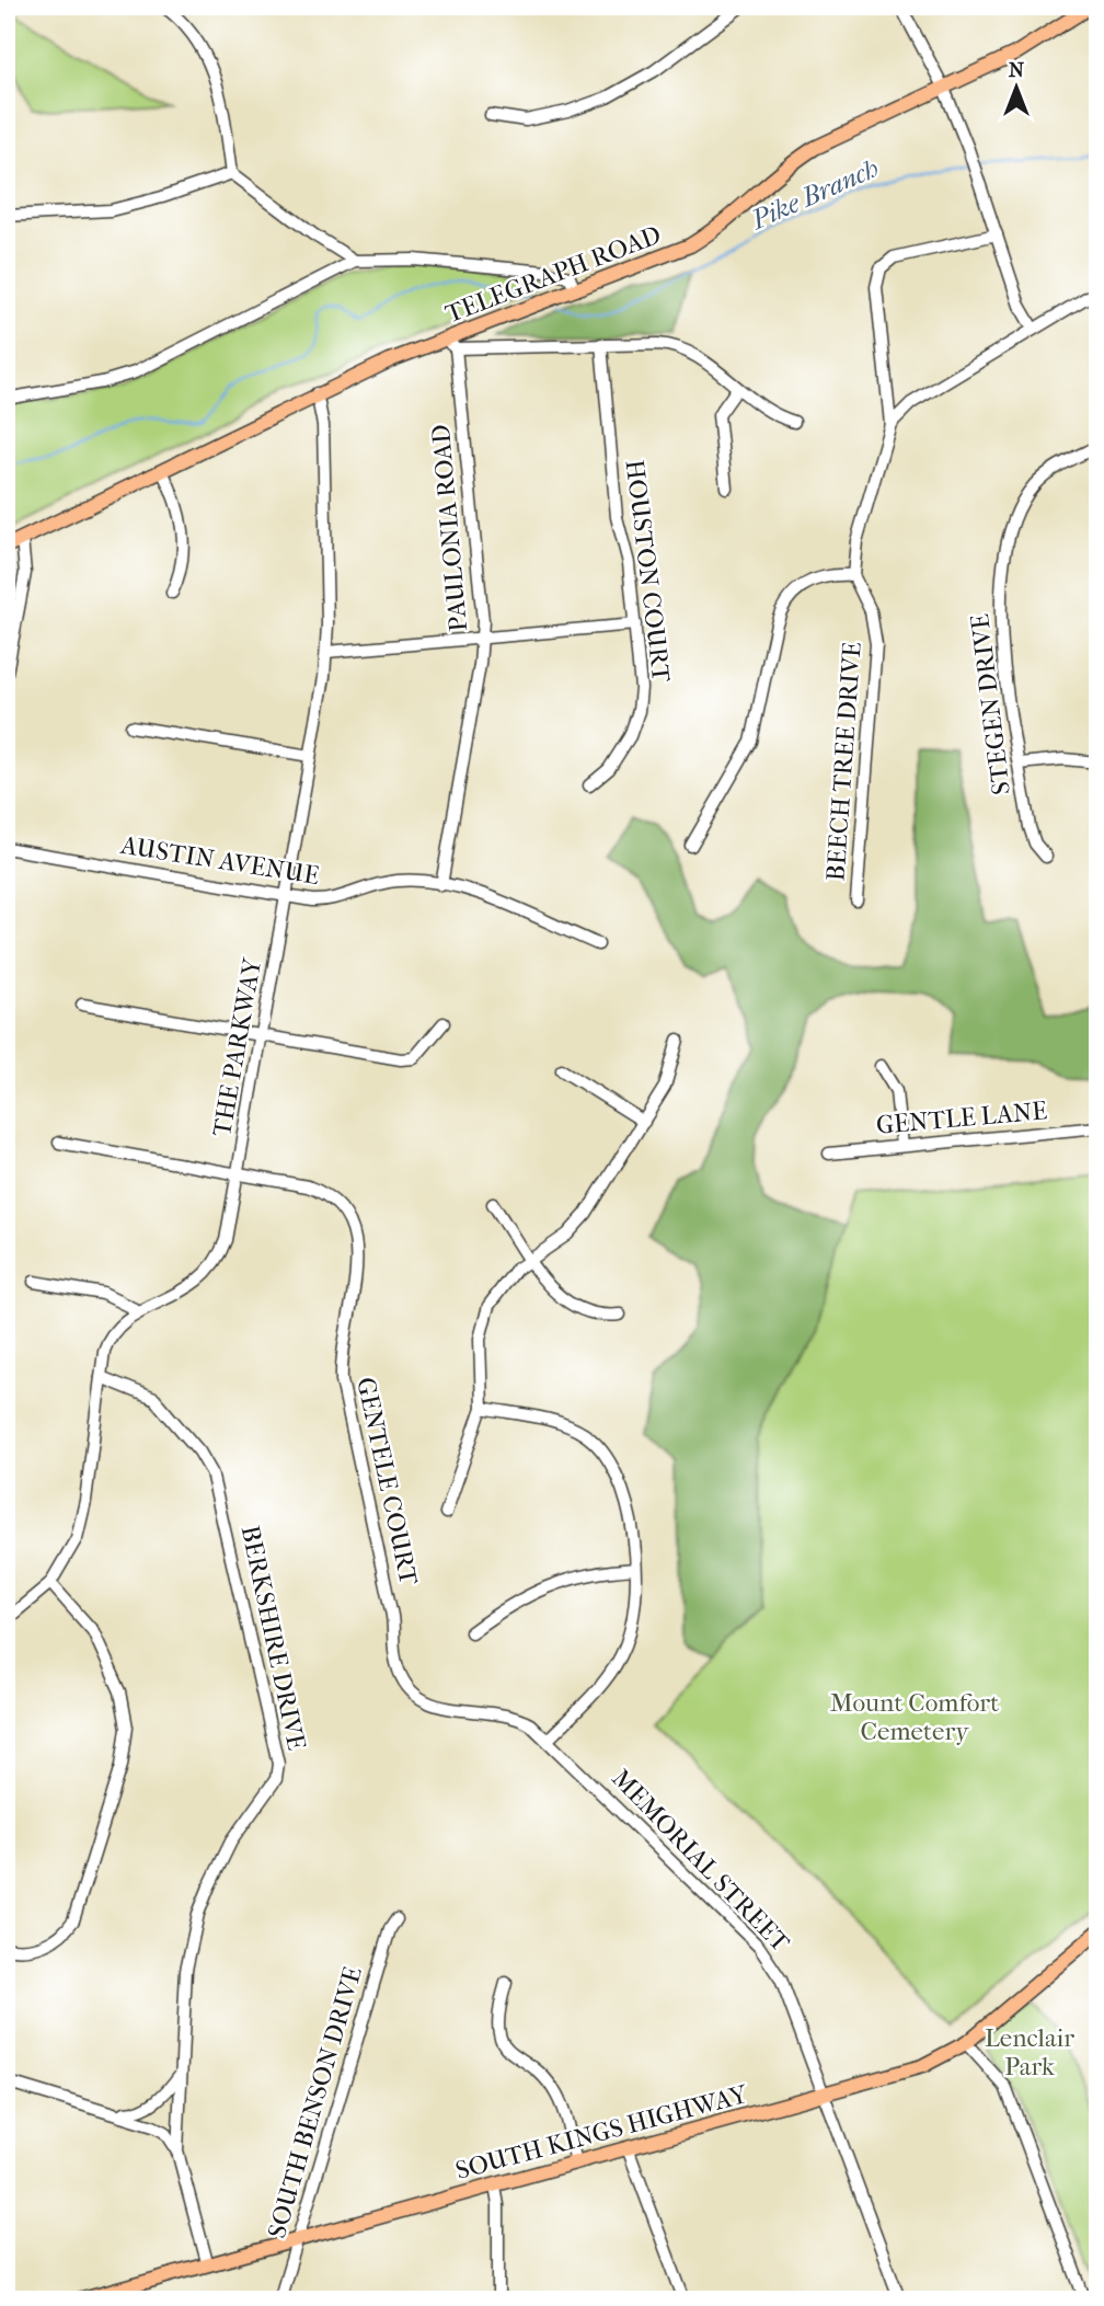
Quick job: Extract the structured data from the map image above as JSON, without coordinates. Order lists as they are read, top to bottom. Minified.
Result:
{"streets":{"main road":["TELEGRAPH ROAD","SOUTH KINGS HIGHWAY"],"street":["PAULONIA ROAD","HOUSTON COURT","STEGEN DRIVE","BEECH TREE DRIVE","AUSTIN AVENUE","THE PARKWAY","GENTLE LANE","GENTELE COURT","BERKSHIRE DRIVE","MEMORIAL STREET","SOUTH BENSON DRIVE"]},"crossings":[["TELEGRAPH ROAD","PAULONIA ROAD"],["TELEGRAPH ROAD","THE PARKWAY"],["PAULONIA ROAD","AUSTIN AVENUE"],["AUSTIN AVENUE","THE PARKWAY"],["THE PARKWAY","GENTELE COURT"],["THE PARKWAY","BERKSHIRE DRIVE"],["GENTELE COURT","MEMORIAL STREET"],["BERKSHIRE DRIVE","SOUTH KINGS HIGHWAY"],["MEMORIAL STREET","SOUTH KINGS HIGHWAY"],["SOUTH BENSON DRIVE","SOUTH KINGS HIGHWAY"]],"water":["Pike Branch"],"parks":["Mount Comfort Cemetery","Lenclair Park"],"north":"top"}
